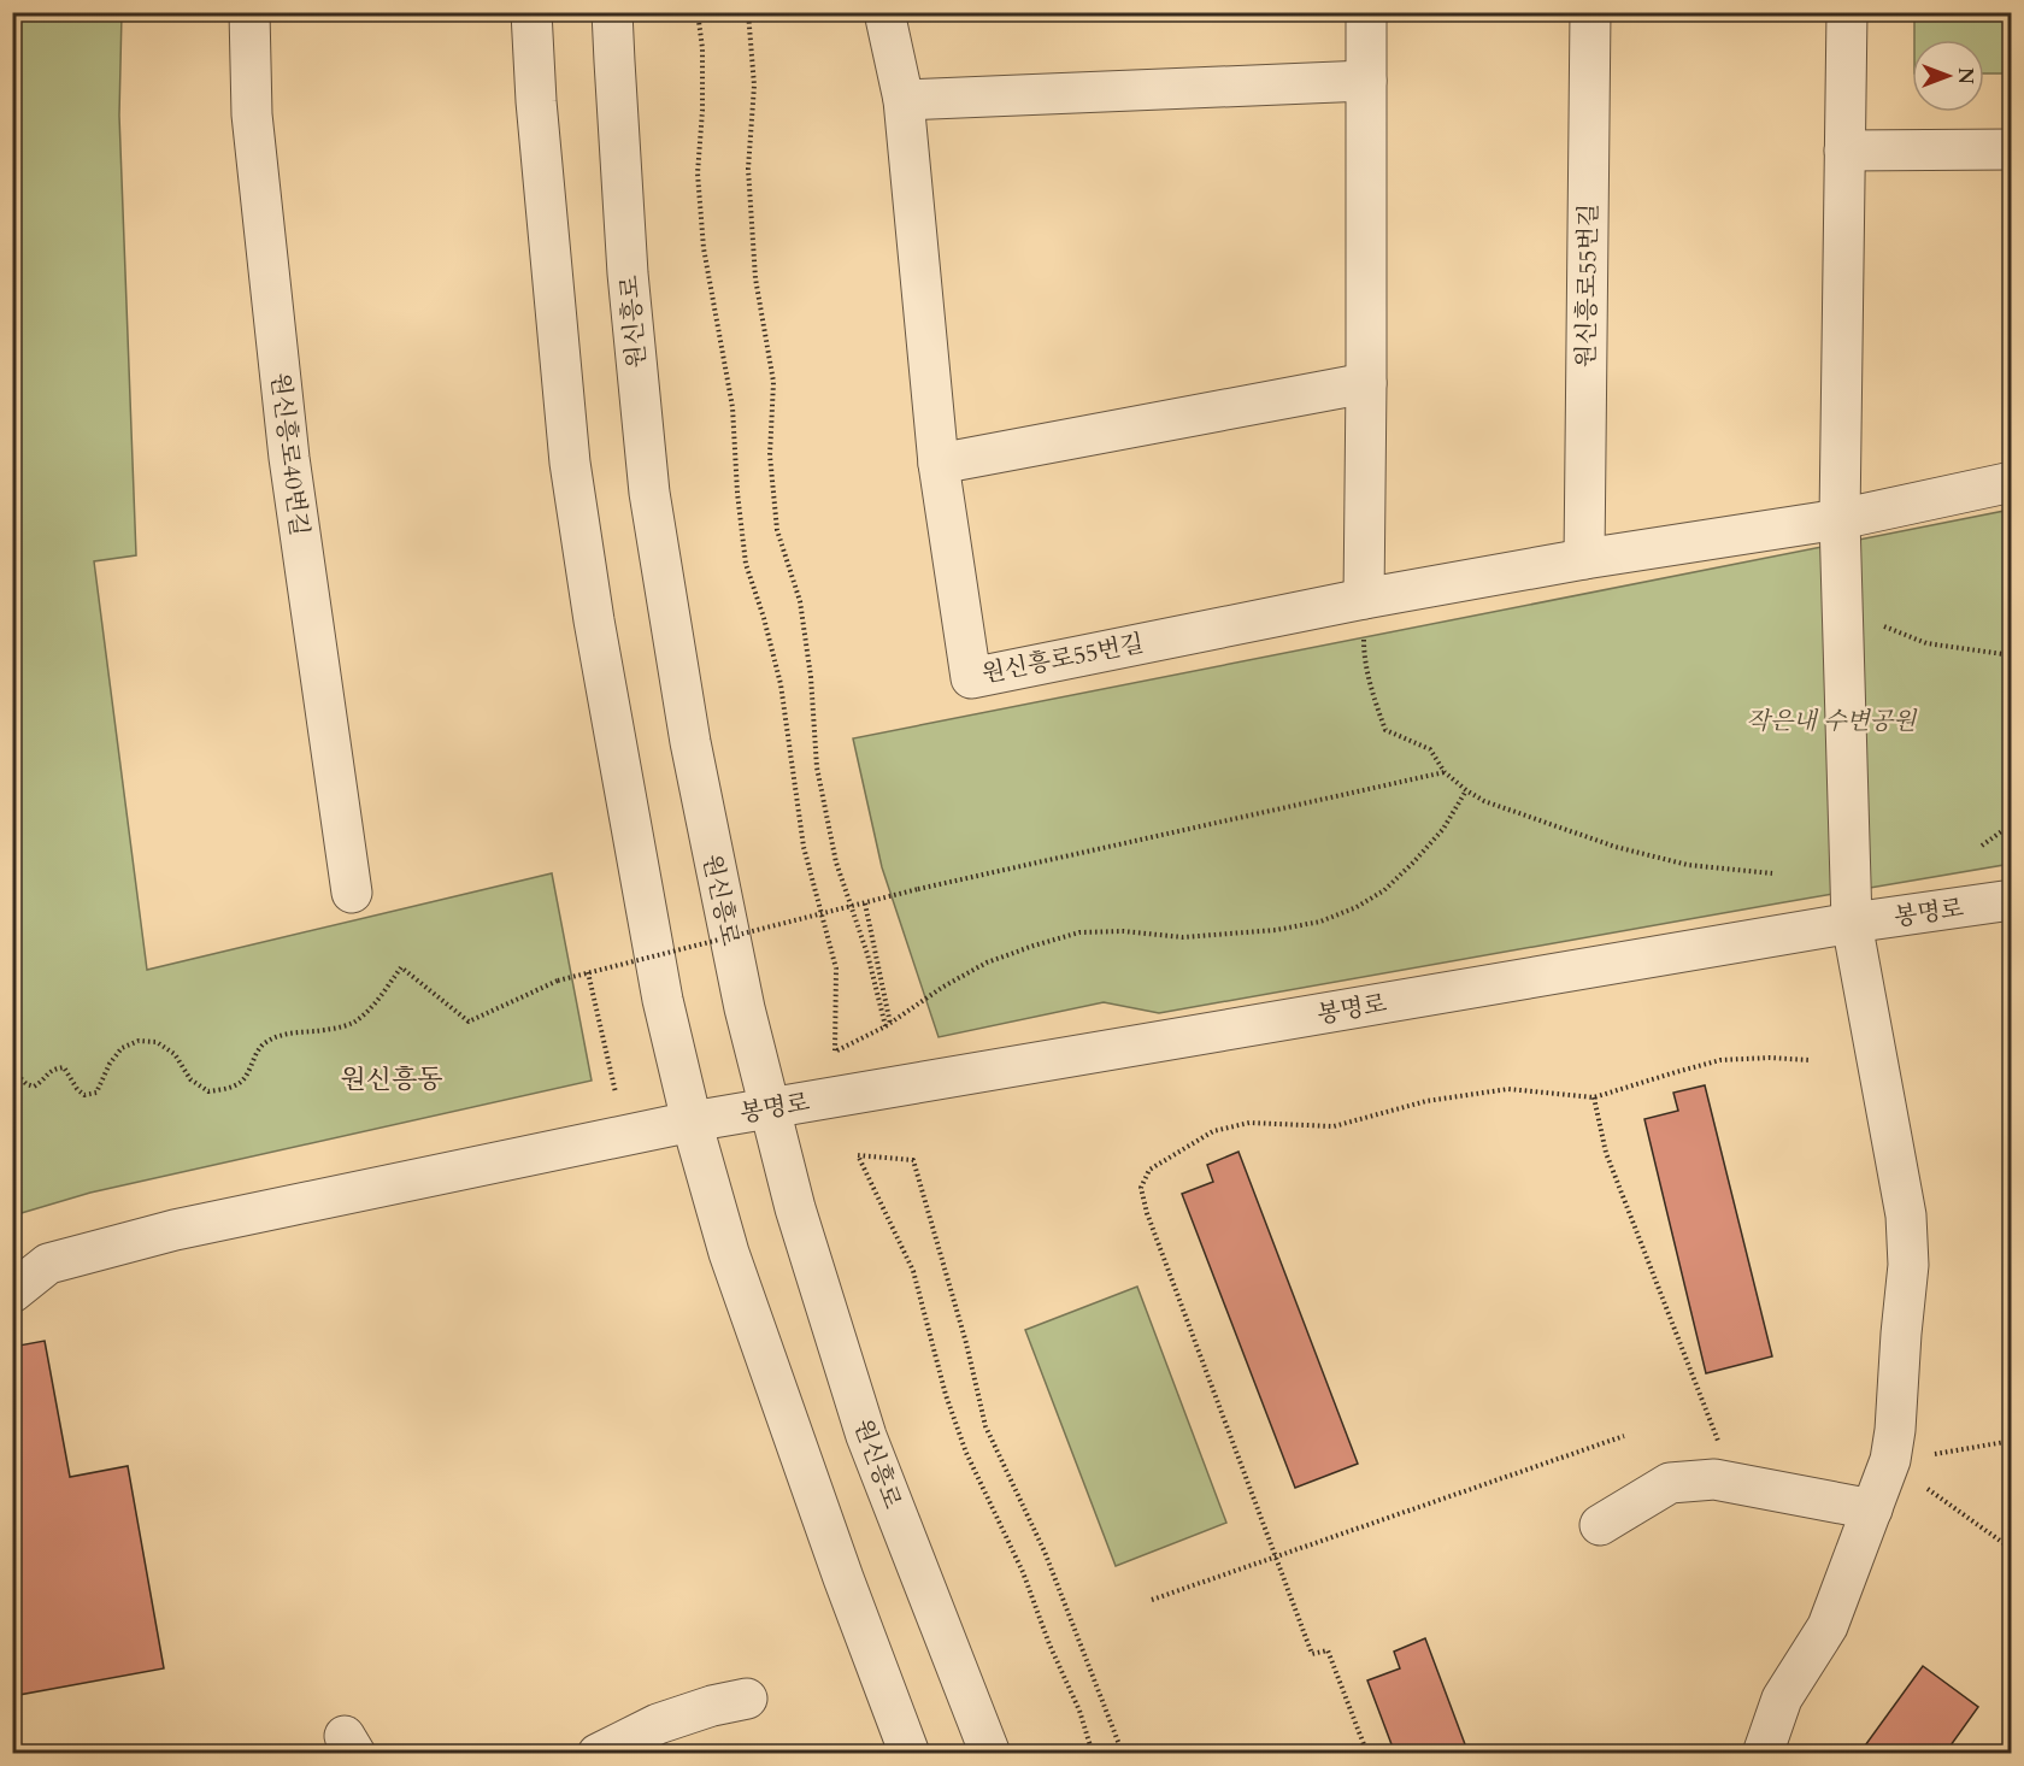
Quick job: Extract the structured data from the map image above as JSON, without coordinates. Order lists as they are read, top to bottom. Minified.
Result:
{"streets":{"street":["원신흥로55번길","원신흥로","원신흥로40번길","봉명로"]},"crossings":[["원신흥로","봉명로"]],"districts":["원신흥동"],"parks":["작은내 수변공원"],"north":"right"}
